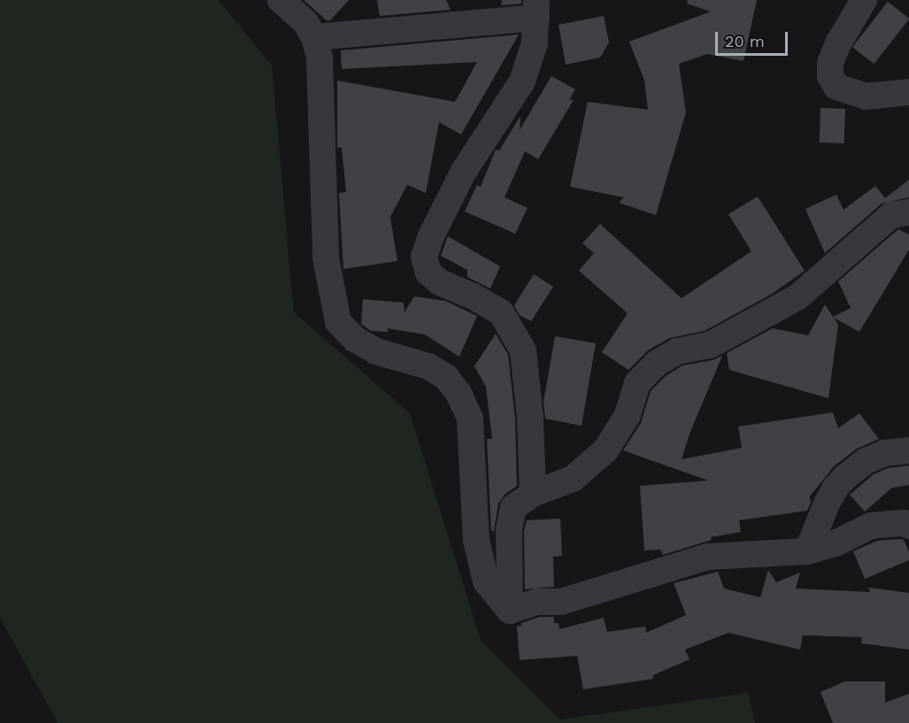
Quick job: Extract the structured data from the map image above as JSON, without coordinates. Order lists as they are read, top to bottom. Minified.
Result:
{"scale_bar":"20 m"}
